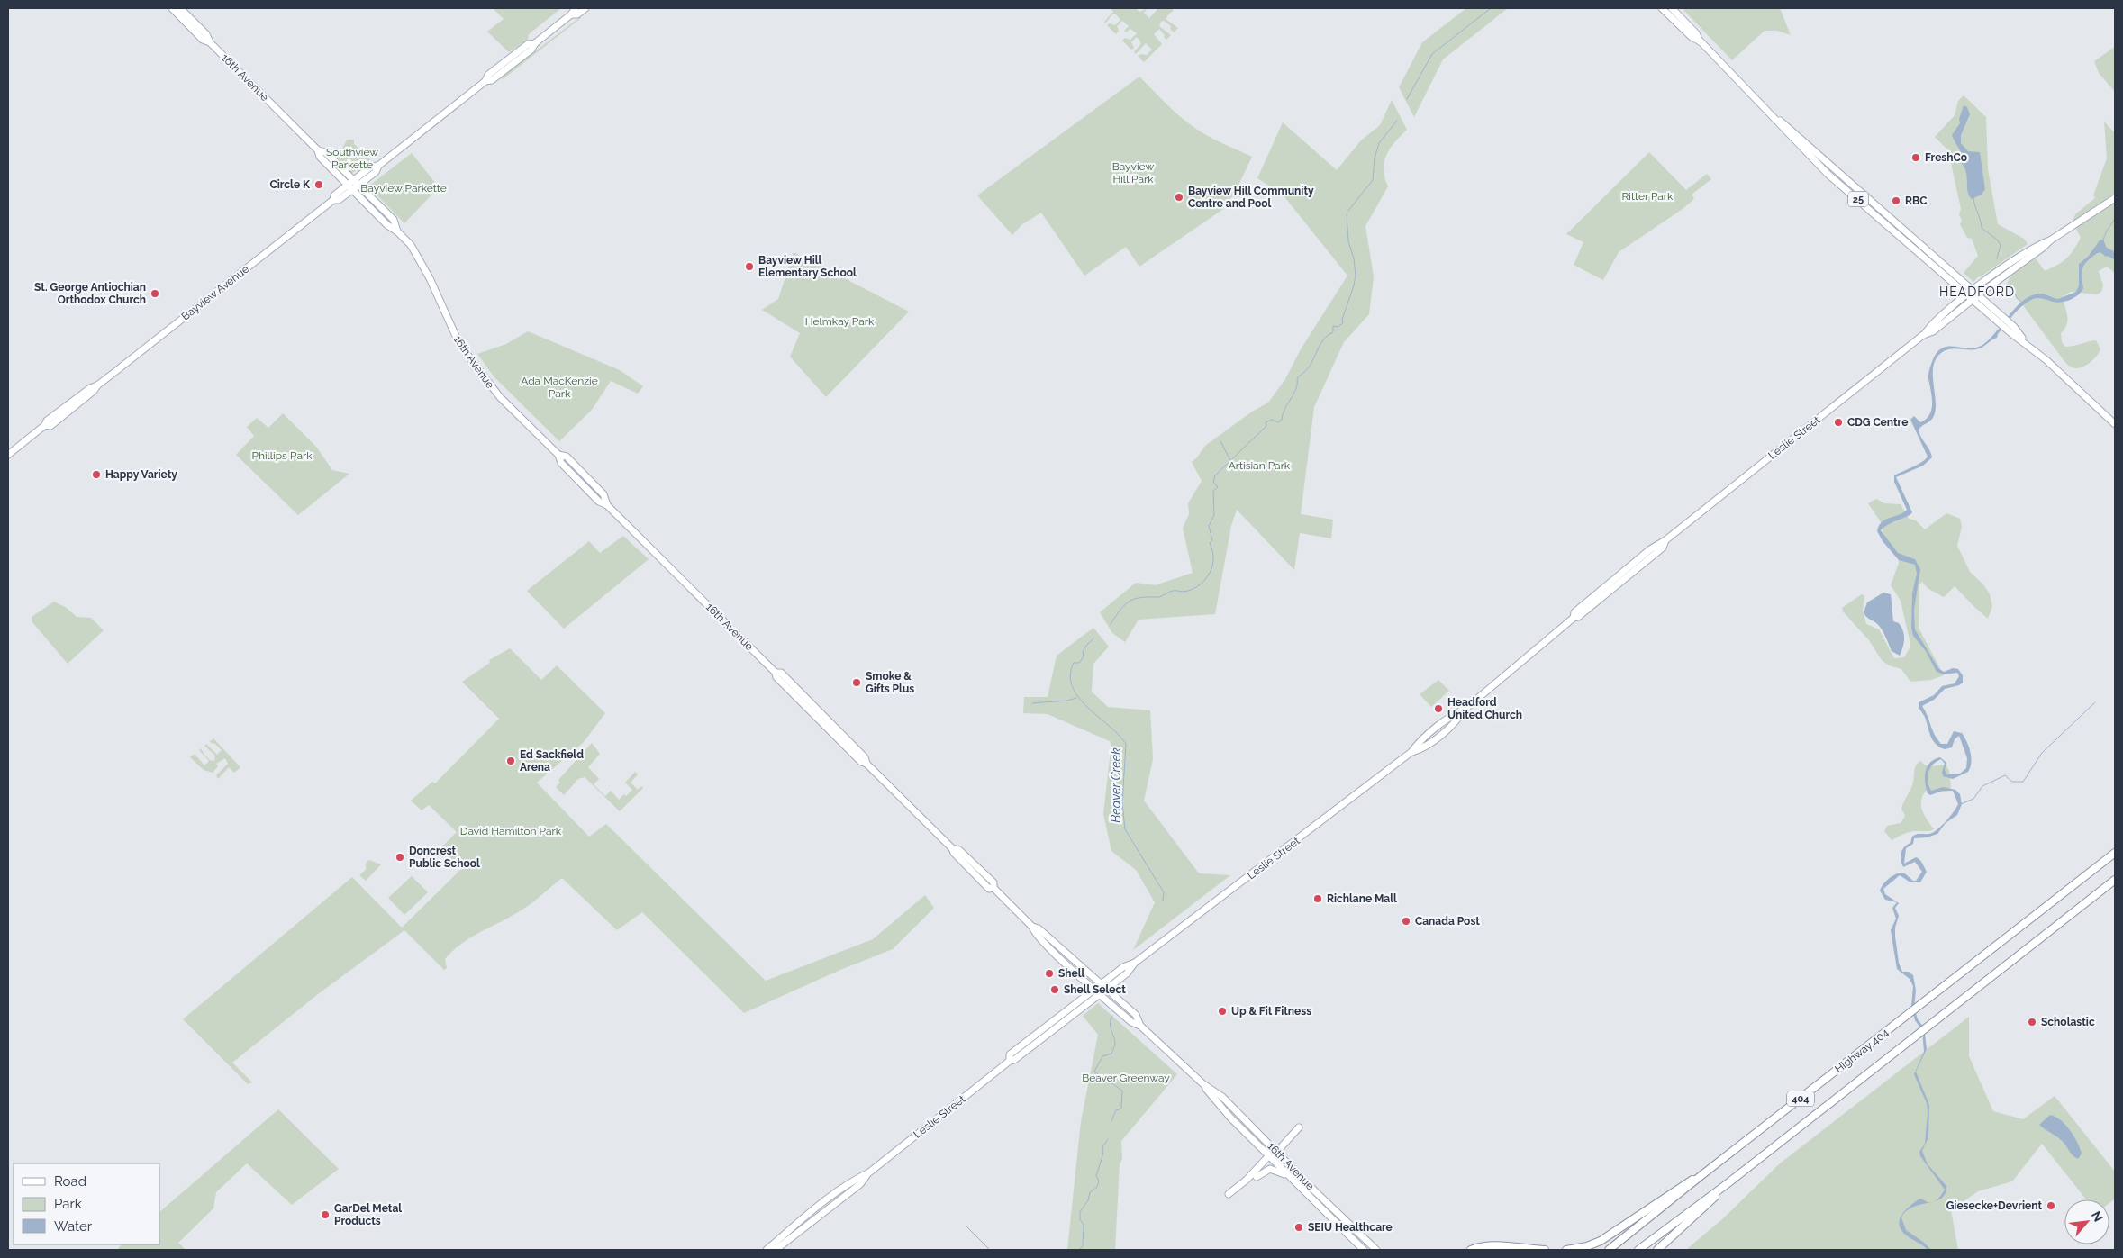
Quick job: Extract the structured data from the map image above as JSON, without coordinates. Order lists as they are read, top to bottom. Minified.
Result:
{"streets":{"highway":["Highway 404","404"],"main road":["16th Avenue","25","Bayview Avenue","Leslie Street"]},"crossings":[["16th Avenue","Bayview Avenue"],["16th Avenue","Leslie Street"],["25","Leslie Street"]],"districts":["HEADFORD"],"water":["Beaver Creek"],"parks":["Southview Parkette","Bayview Hill Park","Bayview Parkette","Ritter Park","Helmkay Park","Ada MacKenzie Park","Phillips Park","Artisian Park","David Hamilton Park","Beaver Greenway"],"places":["FreshCo","Circle K","Bayview Hill Community Centre and Pool","RBC","Bayview Hill Elementary School","St. George Antiochian Orthodox Church","CDG Centre","Happy Variety","Smoke & Gifts Plus","Headford United Church","Ed Sackfield Arena","Doncrest Public School","Richlane Mall","Canada Post","Shell","Shell Select","Up & Fit Fitness","Scholastic","Giesecke+Devrient","GarDel Metal Products","SEIU Healthcare"],"legend":["Road","Park","Water"],"north":"top right"}
